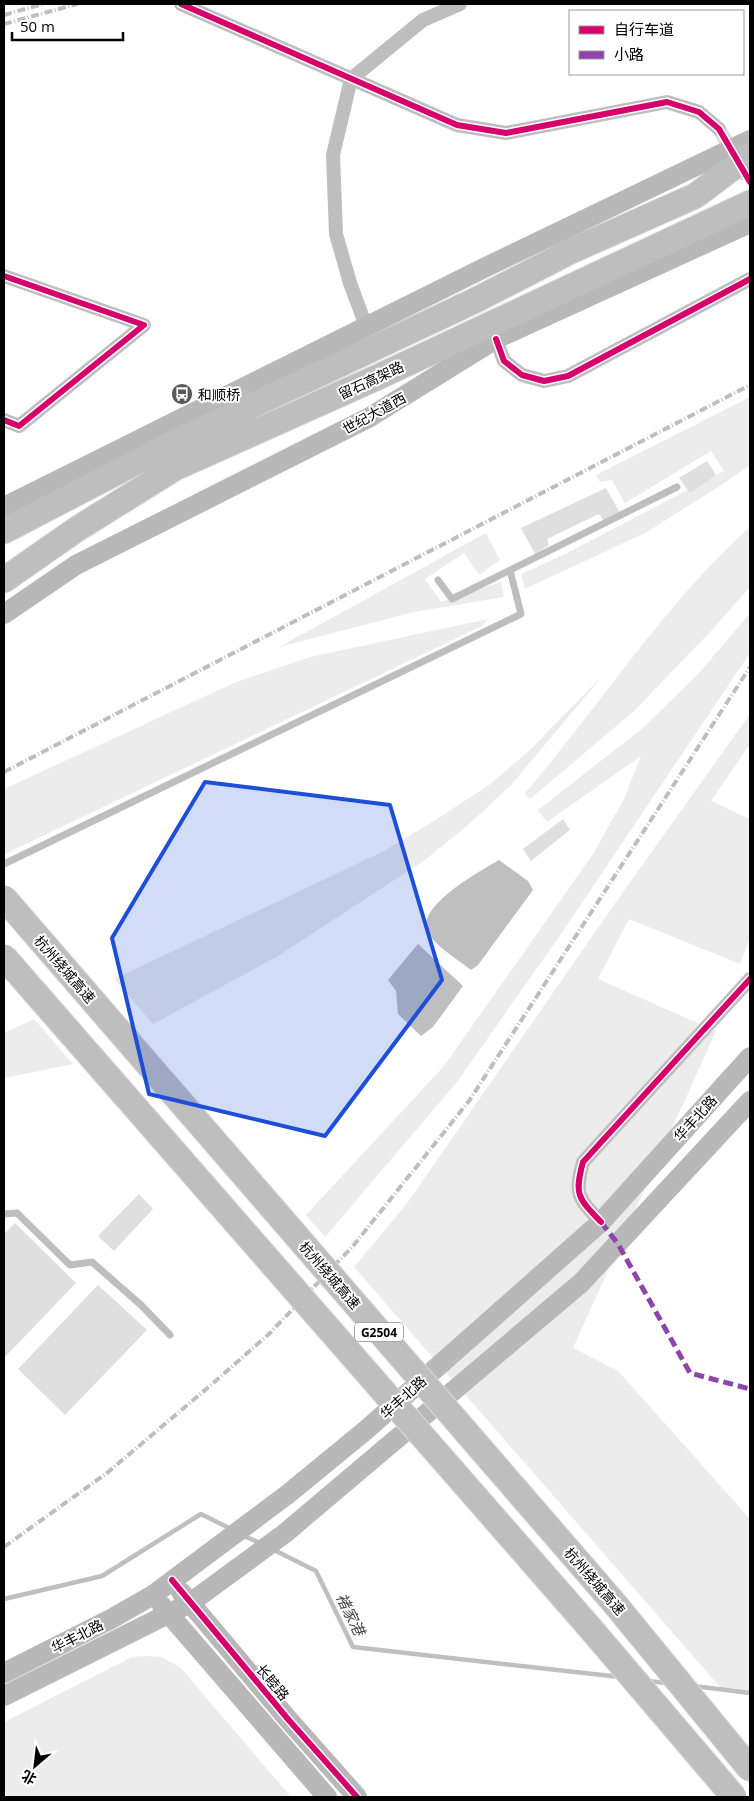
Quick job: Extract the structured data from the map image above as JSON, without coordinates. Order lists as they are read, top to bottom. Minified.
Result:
{"streets":{"highway":["留石高架路","杭州绕城高速","G2504"],"main road":["世纪大道西","华丰北路","长睦路"]},"crossings":[["华丰北路","长睦路"]],"water":["褚家港"],"places":{"bus stop":["和顺桥"]},"legend":["自行车道","小路"],"scale_bar":"50 m","north":"bottom left"}
